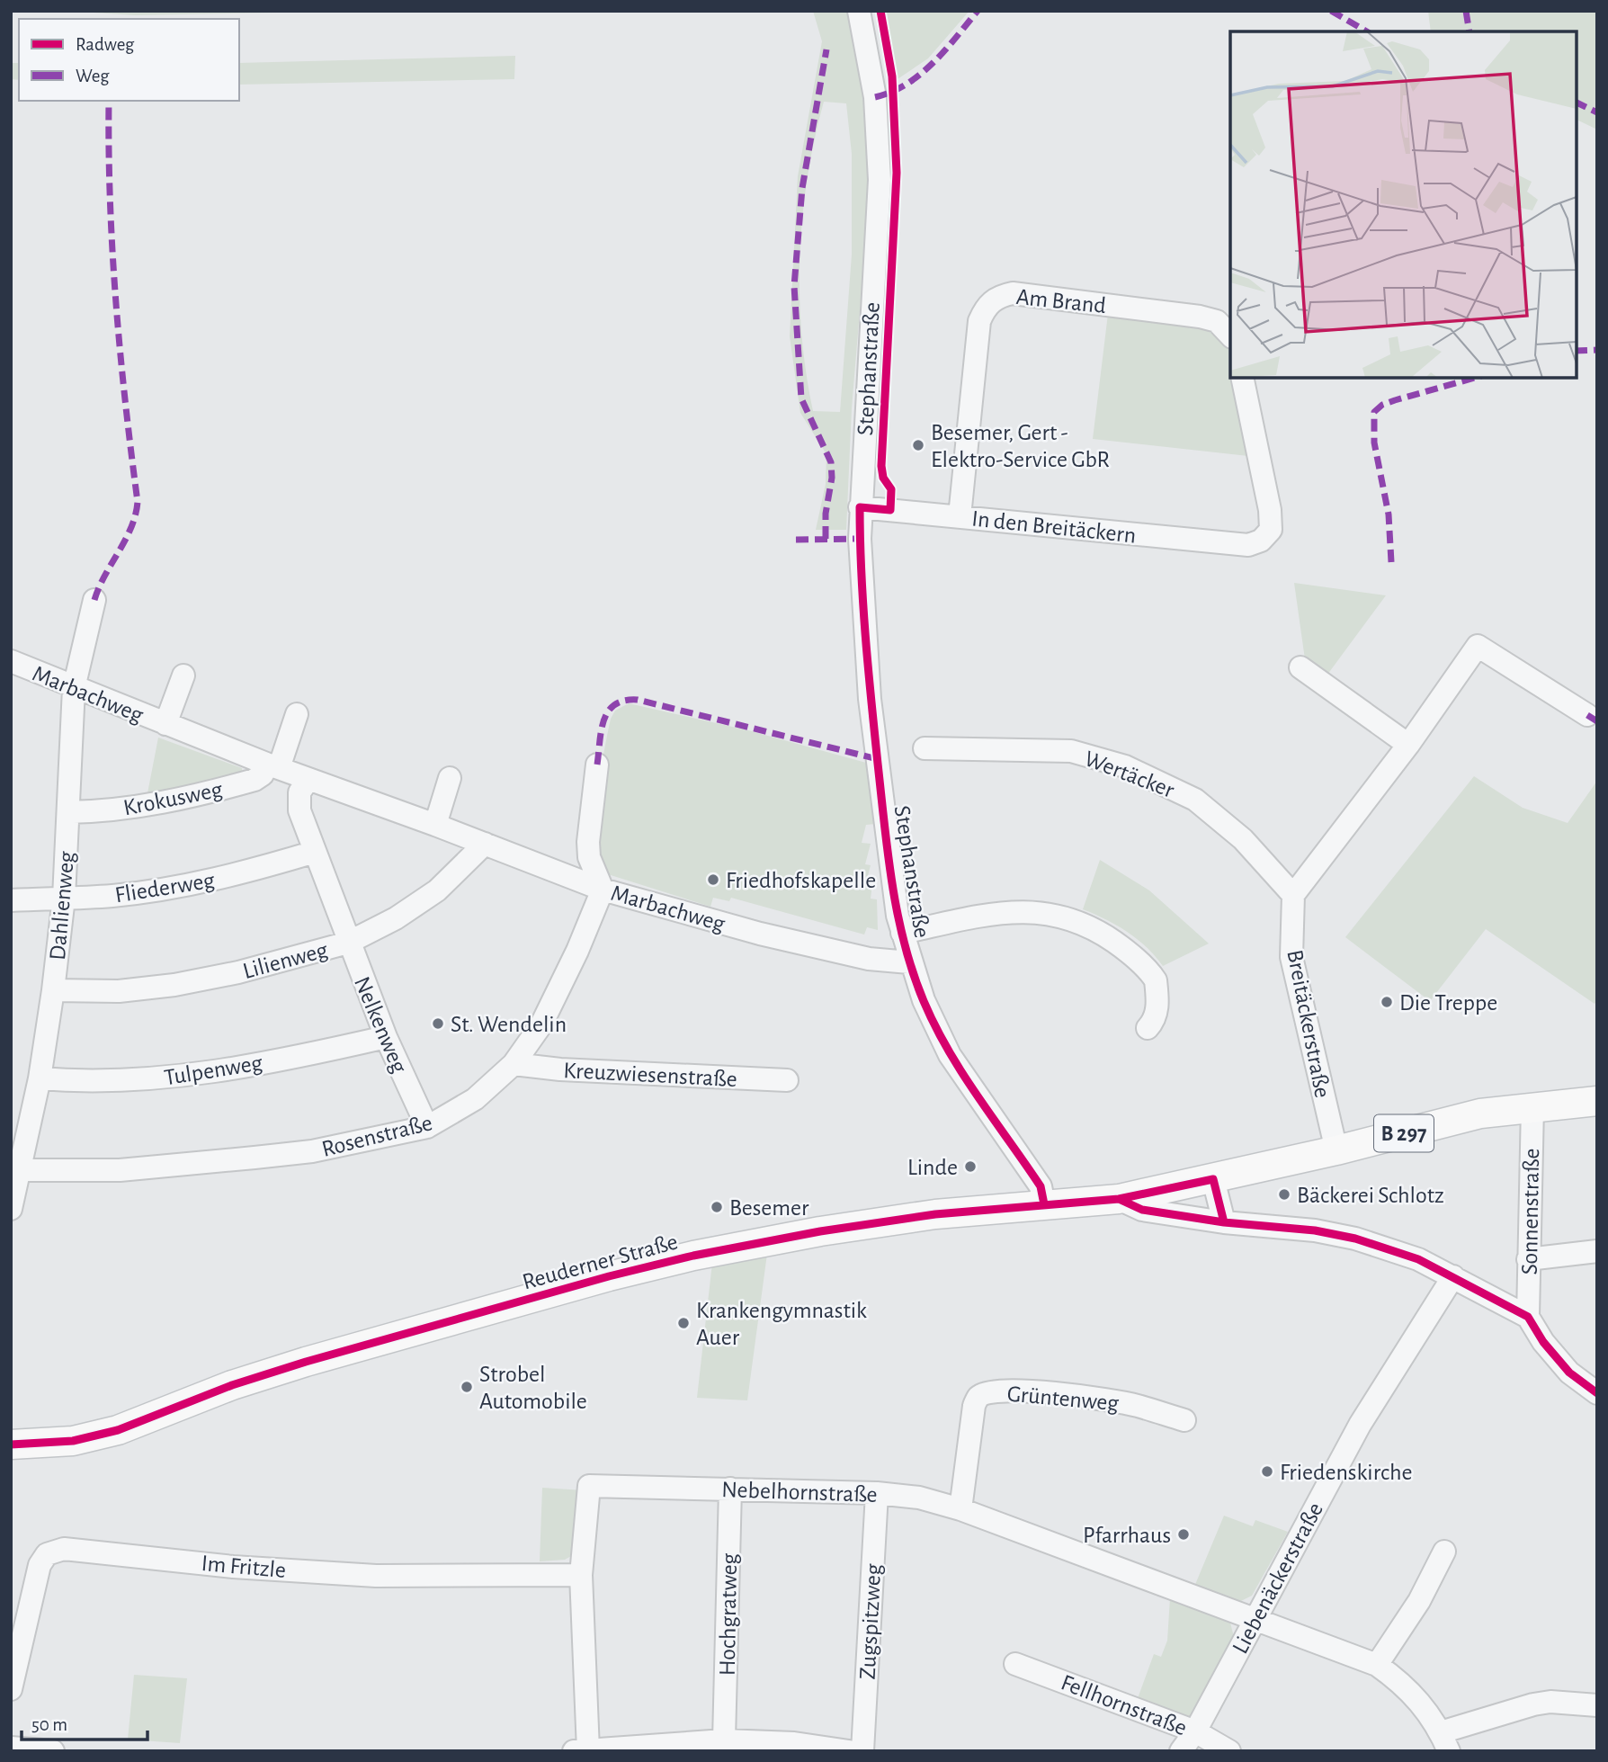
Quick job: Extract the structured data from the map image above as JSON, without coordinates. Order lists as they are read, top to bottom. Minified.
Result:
{"streets":{"main road":["B 297","Reuderner Straße"],"street":["Am Brand","Stephanstraße","In den Breitäckern","Marbachweg","Wertäcker","Krokusweg","Fliederweg","Dahlienweg","Lilienweg","Breitäckerstraße","Nelkenweg","Tulpenweg","Kreuzwiesenstraße","Rosenstraße","Sonnenstraße","Grüntenweg","Nebelhornstraße","Im Fritzle","Liebenäckerstraße","Hochgratweg","Zugspitzweg","Fellhornstraße"]},"crossings":[["Am Brand","In den Breitäckern"],["Stephanstraße","In den Breitäckern"],["Stephanstraße","Marbachweg"],["Stephanstraße","Reuderner Straße"],["Marbachweg","Krokusweg"],["Marbachweg","Dahlienweg"],["Marbachweg","Lilienweg"],["Marbachweg","Nelkenweg"],["Marbachweg","Rosenstraße"],["Wertäcker","Breitäckerstraße"],["Krokusweg","Dahlienweg"],["Fliederweg","Dahlienweg"],["Fliederweg","Nelkenweg"],["Dahlienweg","Lilienweg"],["Dahlienweg","Tulpenweg"],["Dahlienweg","Rosenstraße"],["Lilienweg","Nelkenweg"],["Breitäckerstraße","Reuderner Straße"],["Nelkenweg","Tulpenweg"],["Nelkenweg","Rosenstraße"],["Kreuzwiesenstraße","Rosenstraße"],["Sonnenstraße","Reuderner Straße"],["Grüntenweg","Nebelhornstraße"],["Nebelhornstraße","Im Fritzle"],["Nebelhornstraße","Liebenäckerstraße"],["Nebelhornstraße","Hochgratweg"],["Nebelhornstraße","Zugspitzweg"],["Liebenäckerstraße","Fellhornstraße"]],"places":["Besemer, Gert - Elektro-Service GbR","Friedhofskapelle","Die Treppe","St. Wendelin","Linde","Bäckerei Schlotz","Besemer","Krankengymnastik Auer","Strobel Automobile","Friedenskirche","Pfarrhaus"],"legend":["Radweg","Weg"],"scale_bar":"50 m"}
